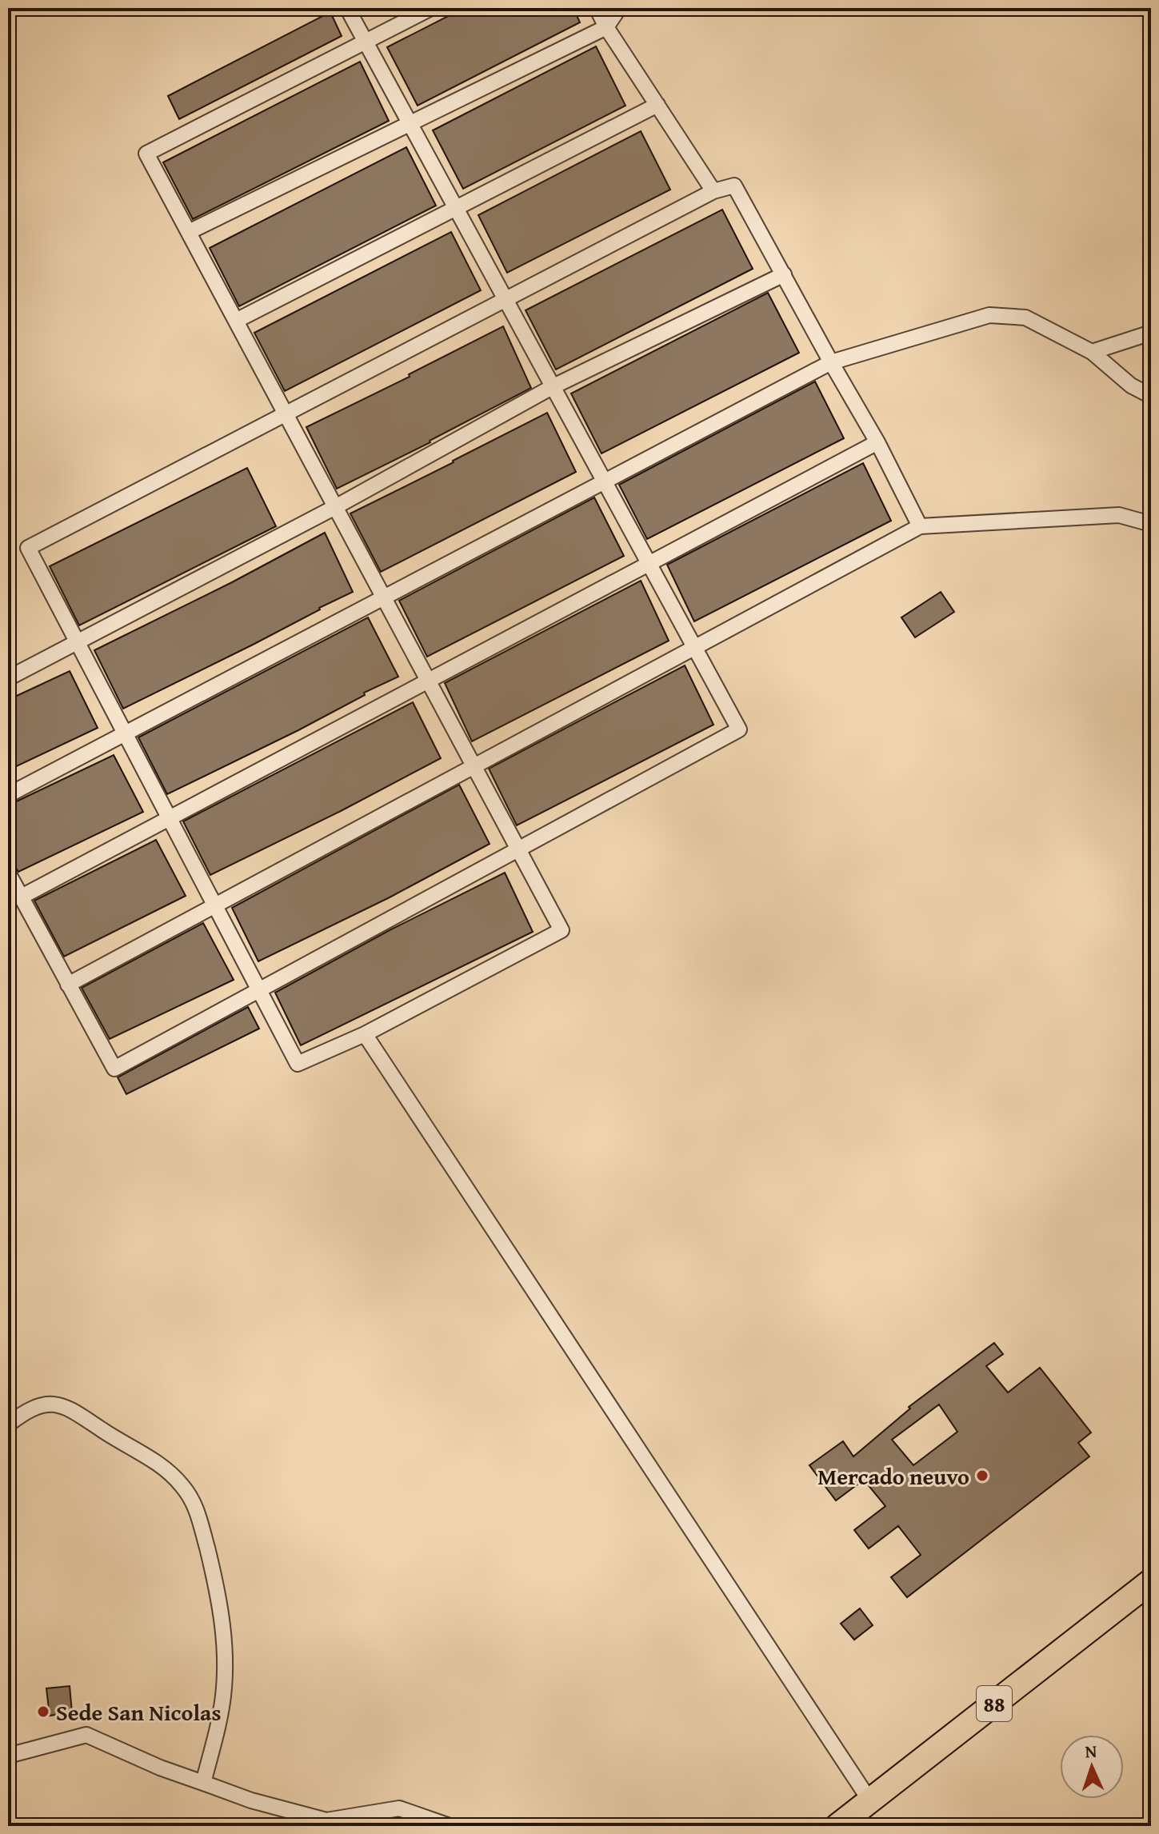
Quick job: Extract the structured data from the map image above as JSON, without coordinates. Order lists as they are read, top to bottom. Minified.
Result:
{"streets":{"highway":["88"]},"places":["Mercado neuvo","Sede San Nicolas"],"north":"top"}
